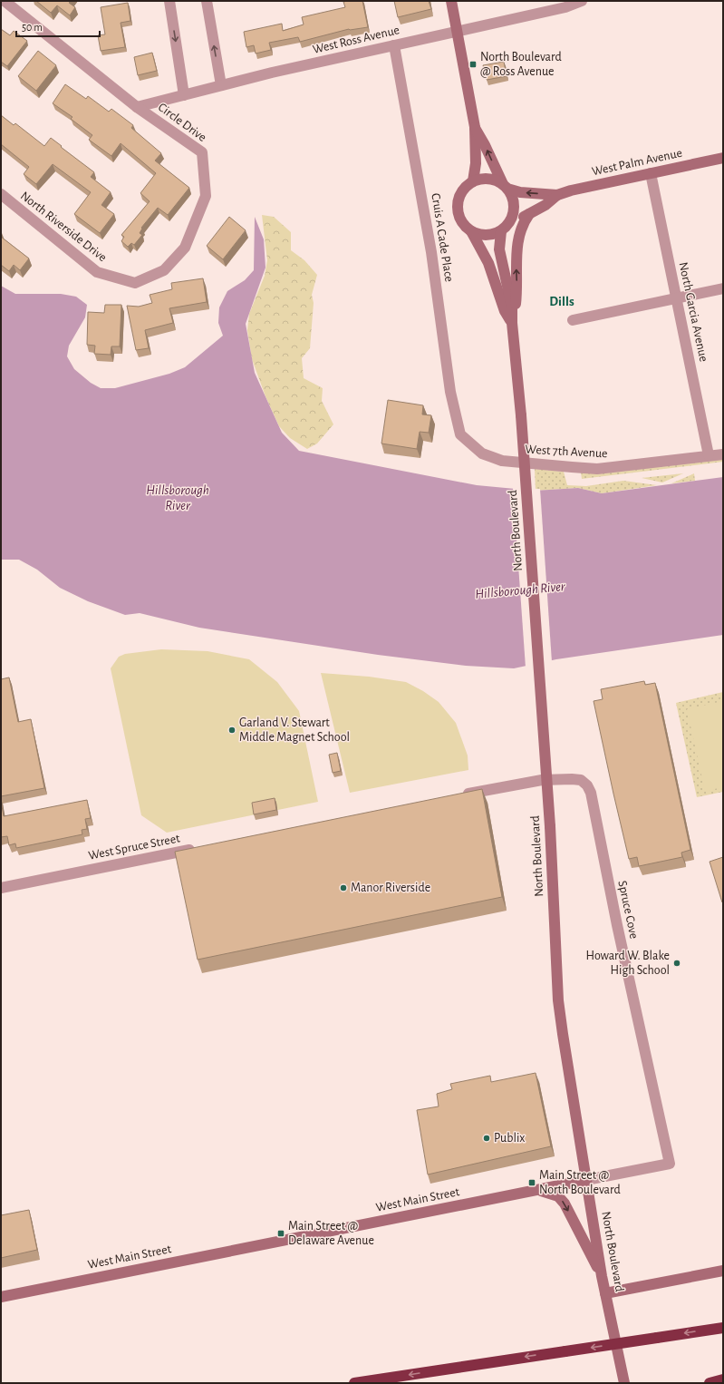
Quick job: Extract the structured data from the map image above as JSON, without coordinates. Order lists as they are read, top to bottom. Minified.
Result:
{"streets":{"street":["West Ross Avenue","Circle Drive","West Palm Avenue","North Riverside Drive","Cruis A Cade Place","North Garcia Avenue","West 7th Avenue","North Boulevard","West Spruce Street","Spruce Cove","West Main Street"]},"crossings":[["West Ross Avenue","Circle Drive"],["West Ross Avenue","Cruis A Cade Place"],["Circle Drive","North Riverside Drive"],["West Palm Avenue","North Garcia Avenue"],["West Palm Avenue","North Boulevard"],["Cruis A Cade Place","West 7th Avenue"],["North Garcia Avenue","West 7th Avenue"],["North Boulevard","West Main Street"],["Spruce Cove","West Main Street"]],"districts":["Dills"],"water":["Hillsborough River"],"places":{"transit":["North Boulevard @ Ross Avenue","Main Street @ North Boulevard","Main Street @ Delaware Avenue"],"other":["Garland V. Stewart Middle Magnet School","Manor Riverside","Howard W. Blake High School","Publix"]},"scale_bar":"50 m"}
